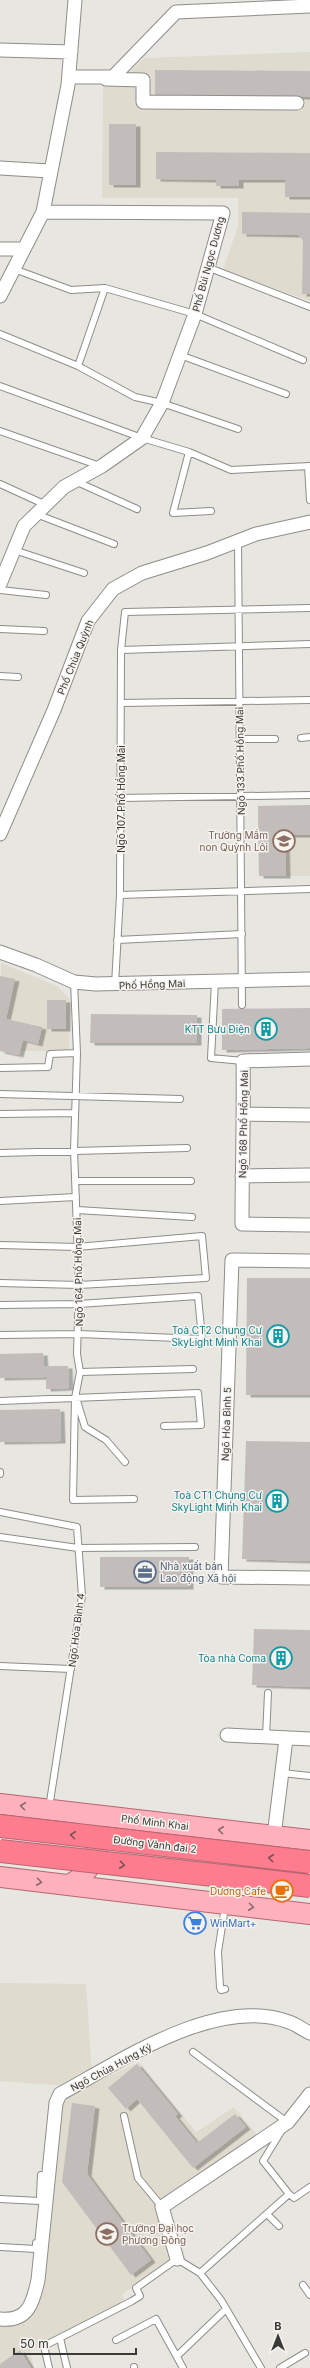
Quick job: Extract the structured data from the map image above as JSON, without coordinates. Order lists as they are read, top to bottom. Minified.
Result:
{"streets":{"highway":["Đường Vành đai 2"],"main road":["Phố Minh Khai"],"street":["Phố Bùi Ngọc Dương","Phố Chùa Quỳnh","Phố Hồng Mai","Ngõ 168 Phố Hồng Mai","Ngõ Hòa Bình 5","Ngõ Chùa Hưng Ký"],"lane":["Ngõ 133 Phố Hồng Mai","Ngõ 107 Phố Hồng Mai","Ngõ 164 Phố Hồng Mai","Ngõ Hòa Bình 4"]},"crossings":[["Phố Chùa Quỳnh","Ngõ 133 Phố Hồng Mai"],["Ngõ 133 Phố Hồng Mai","Ngõ 107 Phố Hồng Mai"],["Ngõ 133 Phố Hồng Mai","Phố Hồng Mai"],["Ngõ 107 Phố Hồng Mai","Phố Hồng Mai"],["Phố Hồng Mai","Ngõ 168 Phố Hồng Mai"],["Phố Hồng Mai","Ngõ 164 Phố Hồng Mai"],["Ngõ Hòa Bình 4","Phố Minh Khai"]],"places":{"school or university":["Trường Mầm non Quỳnh Lôi","Trường Đại học Phương Đông"],"building":["KTT Bưu Điện","Toà CT2 Chung Cư SkyLight Minh Khai","Toà CT1 Chung Cư SkyLight Minh Khai","Tòa nhà Coma"],"office":["Nhà xuất bản Lao động Xã hội"],"cafe":["Dương Cafe"],"supermarket":["WinMart+"]},"scale_bar":"50 m","north":"top"}
